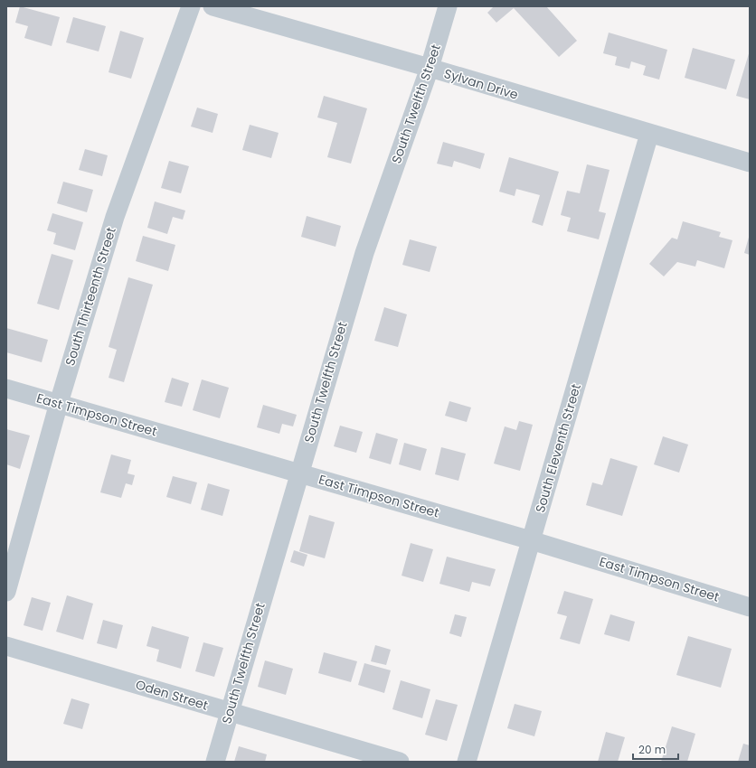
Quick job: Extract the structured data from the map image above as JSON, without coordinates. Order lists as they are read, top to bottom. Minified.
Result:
{"streets":{"street":["Sylvan Drive","South Twelfth Street","South Thirteenth Street","East Timpson Street","South Eleventh Street","Oden Street"]},"crossings":[["Sylvan Drive","South Twelfth Street"],["Sylvan Drive","South Eleventh Street"],["South Twelfth Street","East Timpson Street"],["South Twelfth Street","Oden Street"],["South Thirteenth Street","East Timpson Street"],["East Timpson Street","South Eleventh Street"]],"scale_bar":"20 m"}
